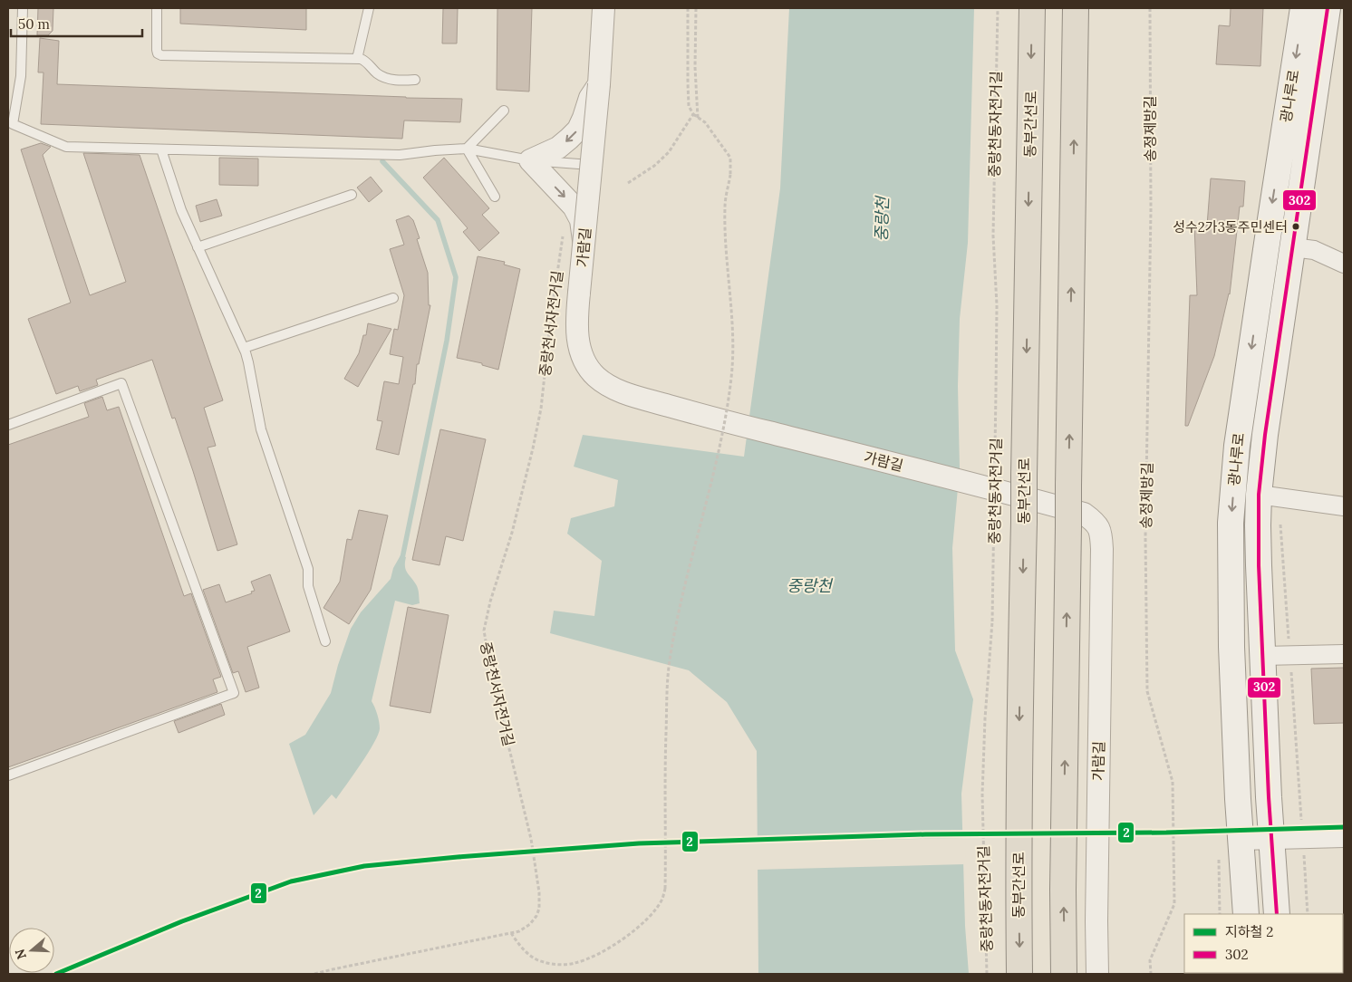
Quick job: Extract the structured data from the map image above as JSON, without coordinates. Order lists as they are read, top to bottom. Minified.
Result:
{"streets":{"highway":["동부간선로"],"main road":["광나루로"],"street":["가람길"],"path":["중랑천동자전거길","송정제방길","중랑천서자전거길"]},"water":["중랑천"],"places":["성수2가3동주민센터"],"lines":["transit line 302","metro line 2"],"legend":["지하철 2","302"],"scale_bar":"50 m","north":"left"}
